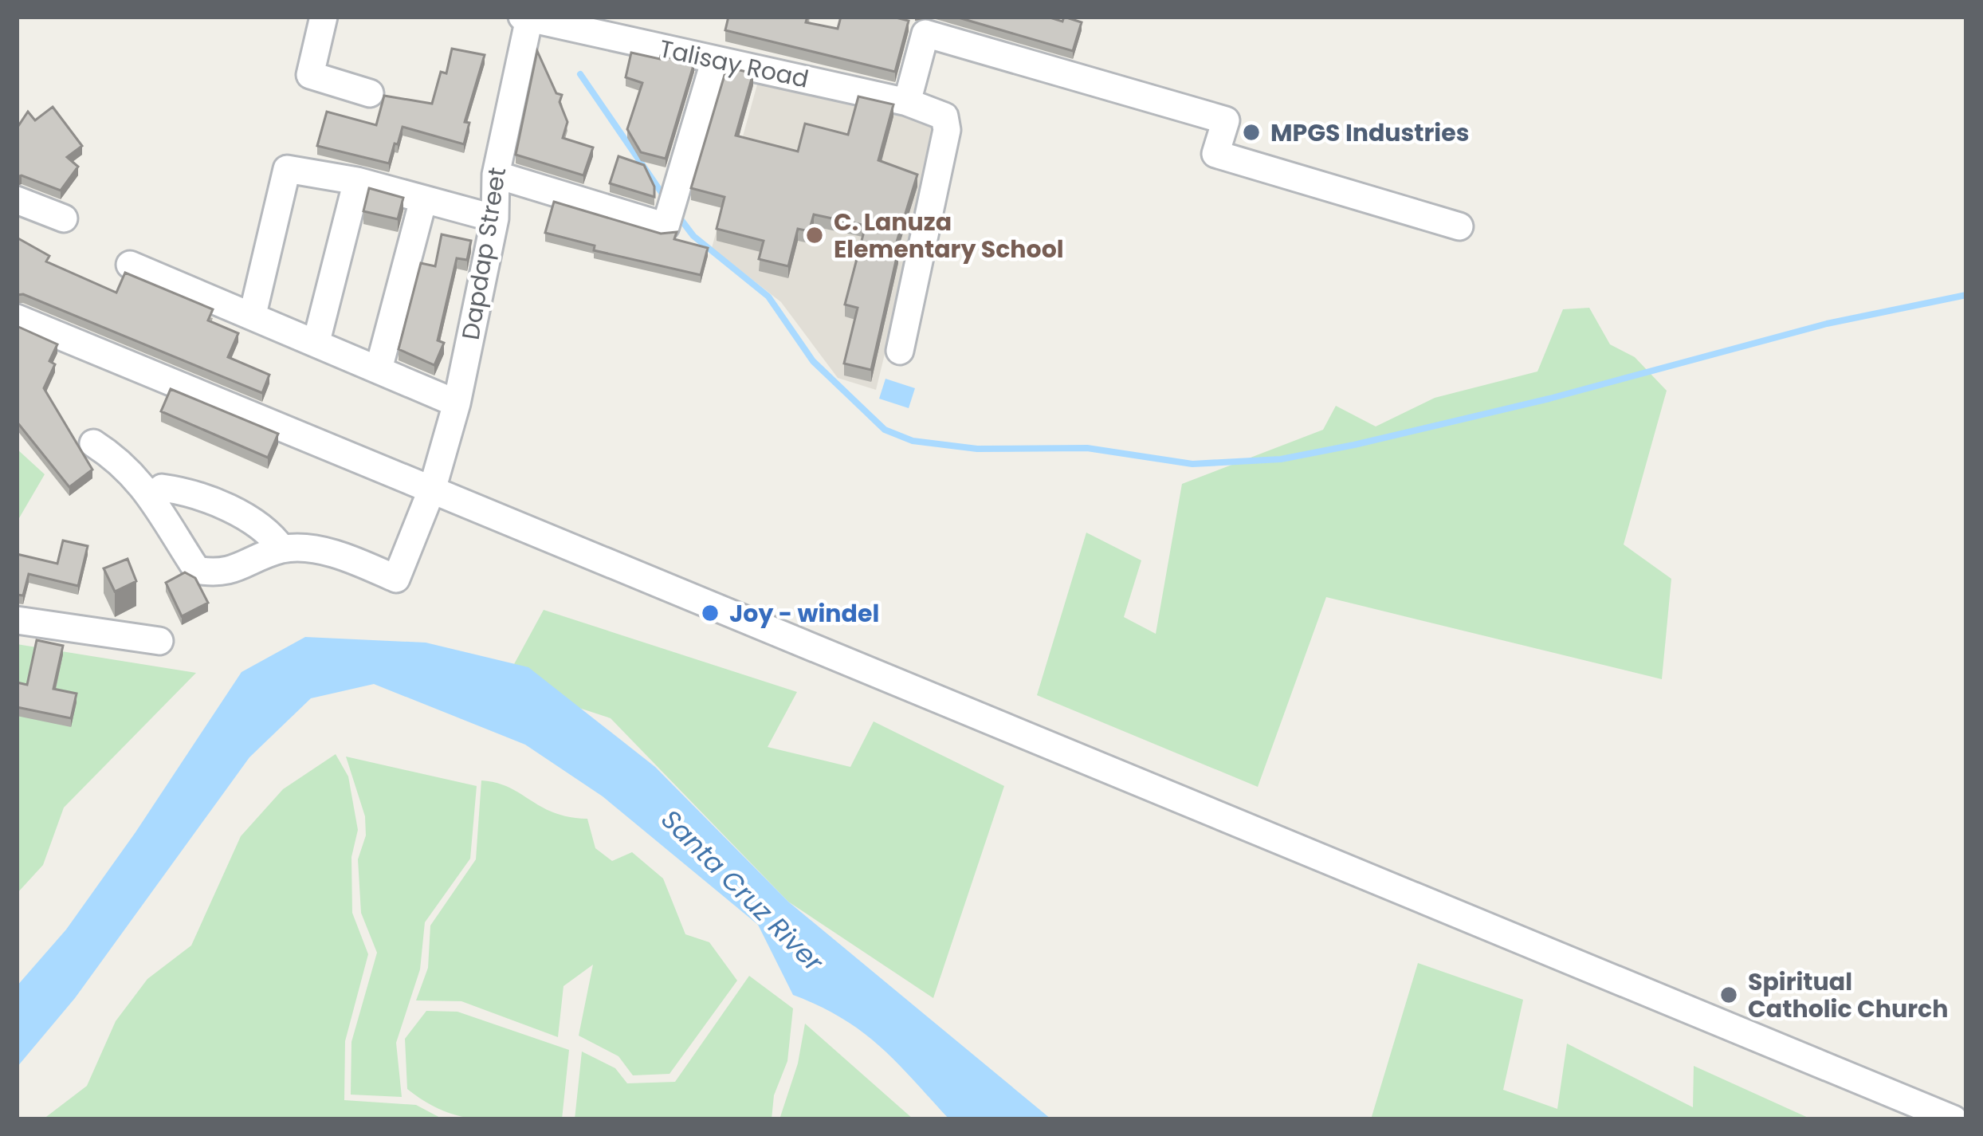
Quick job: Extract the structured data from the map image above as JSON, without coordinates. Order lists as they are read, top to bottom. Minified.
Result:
{"streets":{"street":["Talisay Road","Dapdap Street"]},"crossings":[["Talisay Road","Dapdap Street"]],"water":["Santa Cruz River"],"places":["MPGS Industries","C. Lanuza Elementary School","Joy - windel","Spiritual Catholic Church"]}
